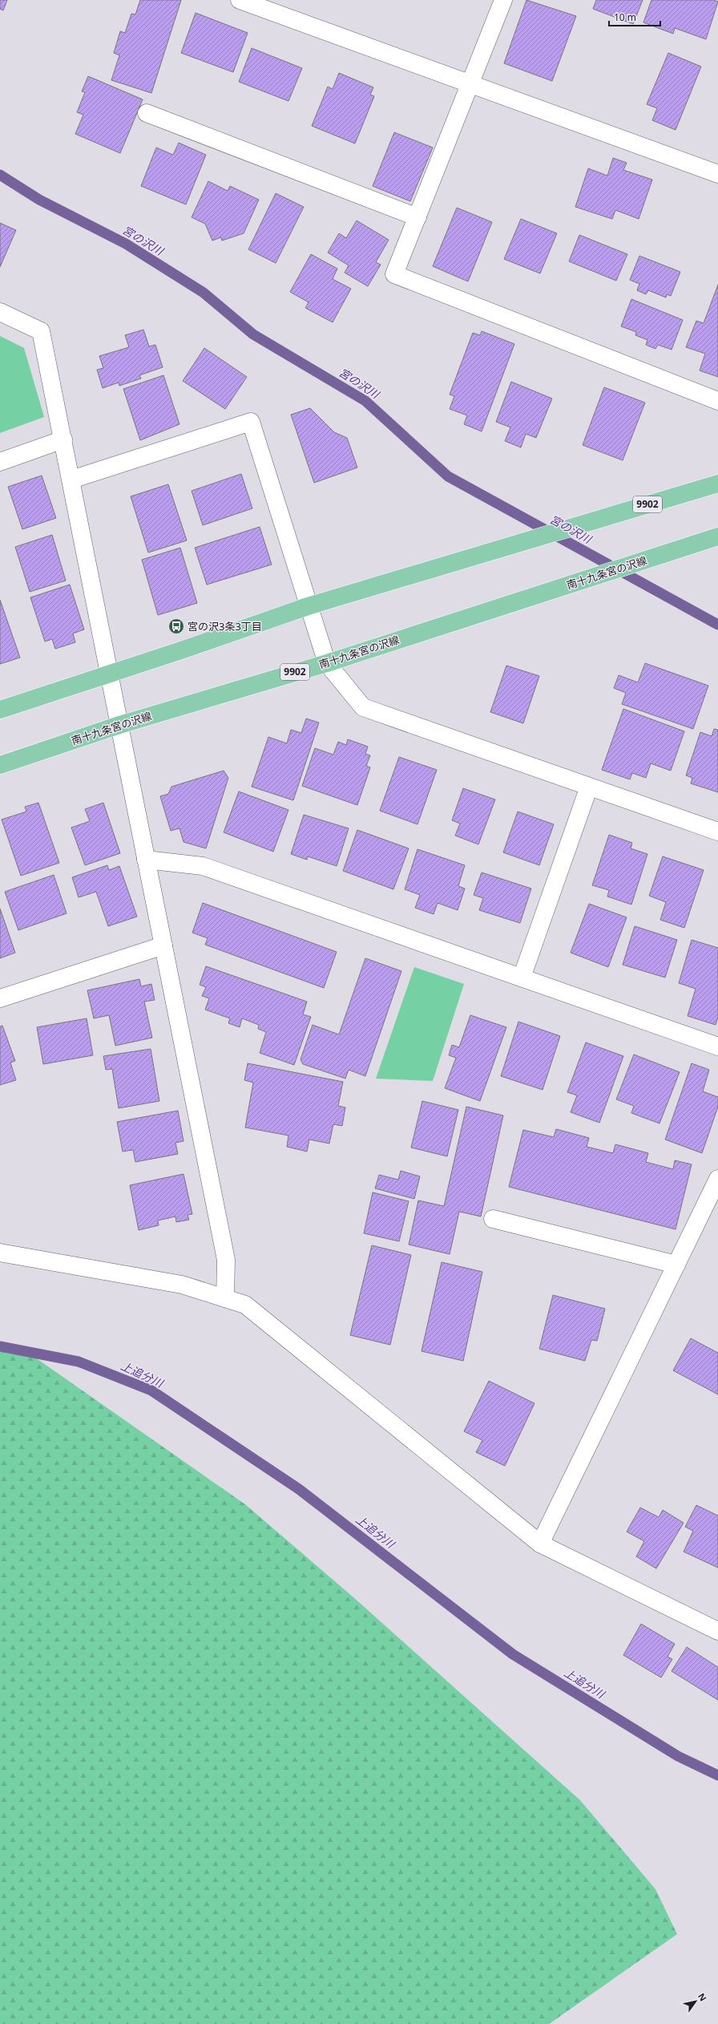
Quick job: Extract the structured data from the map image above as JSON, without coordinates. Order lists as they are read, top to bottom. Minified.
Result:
{"streets":{"main road":["9902","南十九条宮の沢線"]},"water":["宮の沢川","上追分川"],"places":{"bus stop":["宮の沢3条3丁目"]},"scale_bar":"10 m","north":"top right"}
